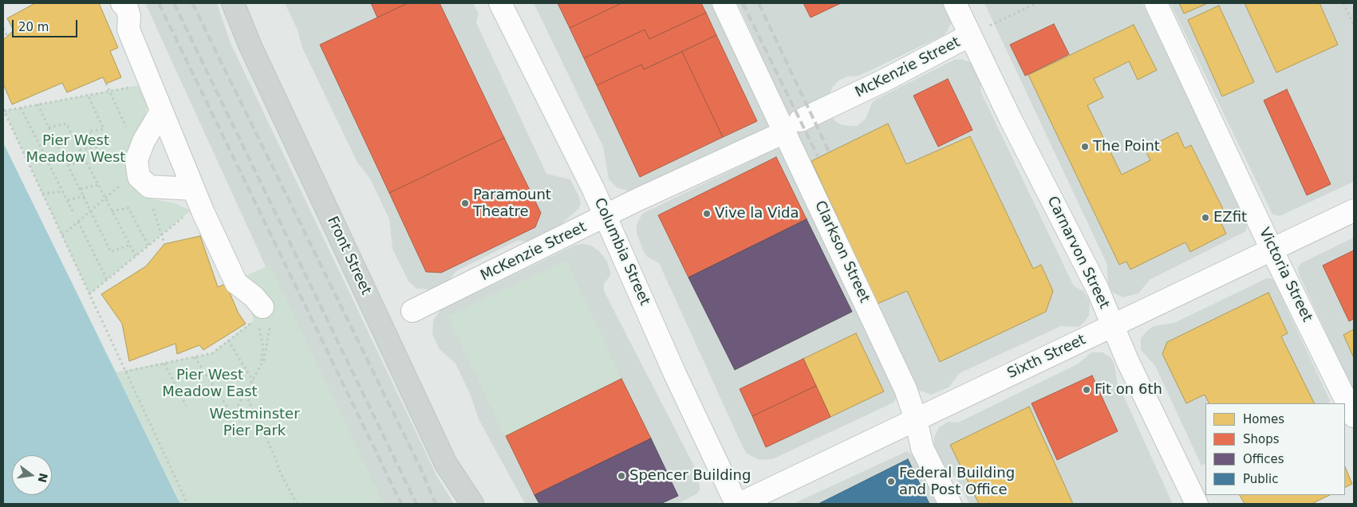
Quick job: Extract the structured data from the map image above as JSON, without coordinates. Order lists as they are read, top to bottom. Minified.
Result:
{"streets":{"main road":["Front Street"],"street":["McKenzie Street","Columbia Street","Clarkson Street","Carnarvon Street","Victoria Street","Sixth Street"]},"crossings":[["McKenzie Street","Columbia Street"],["McKenzie Street","Clarkson Street"],["McKenzie Street","Carnarvon Street"],["Clarkson Street","Sixth Street"],["Carnarvon Street","Sixth Street"],["Victoria Street","Sixth Street"]],"parks":["Pier West Meadow West","Pier West Meadow East","Westminster Pier Park"],"places":["The Point","Paramount Theatre","Vive la Vida","EZfit","Fit on 6th","Spencer Building","Federal Building and Post Office"],"legend":["Homes","Shops","Offices","Public"],"scale_bar":"20 m","north":"right"}
